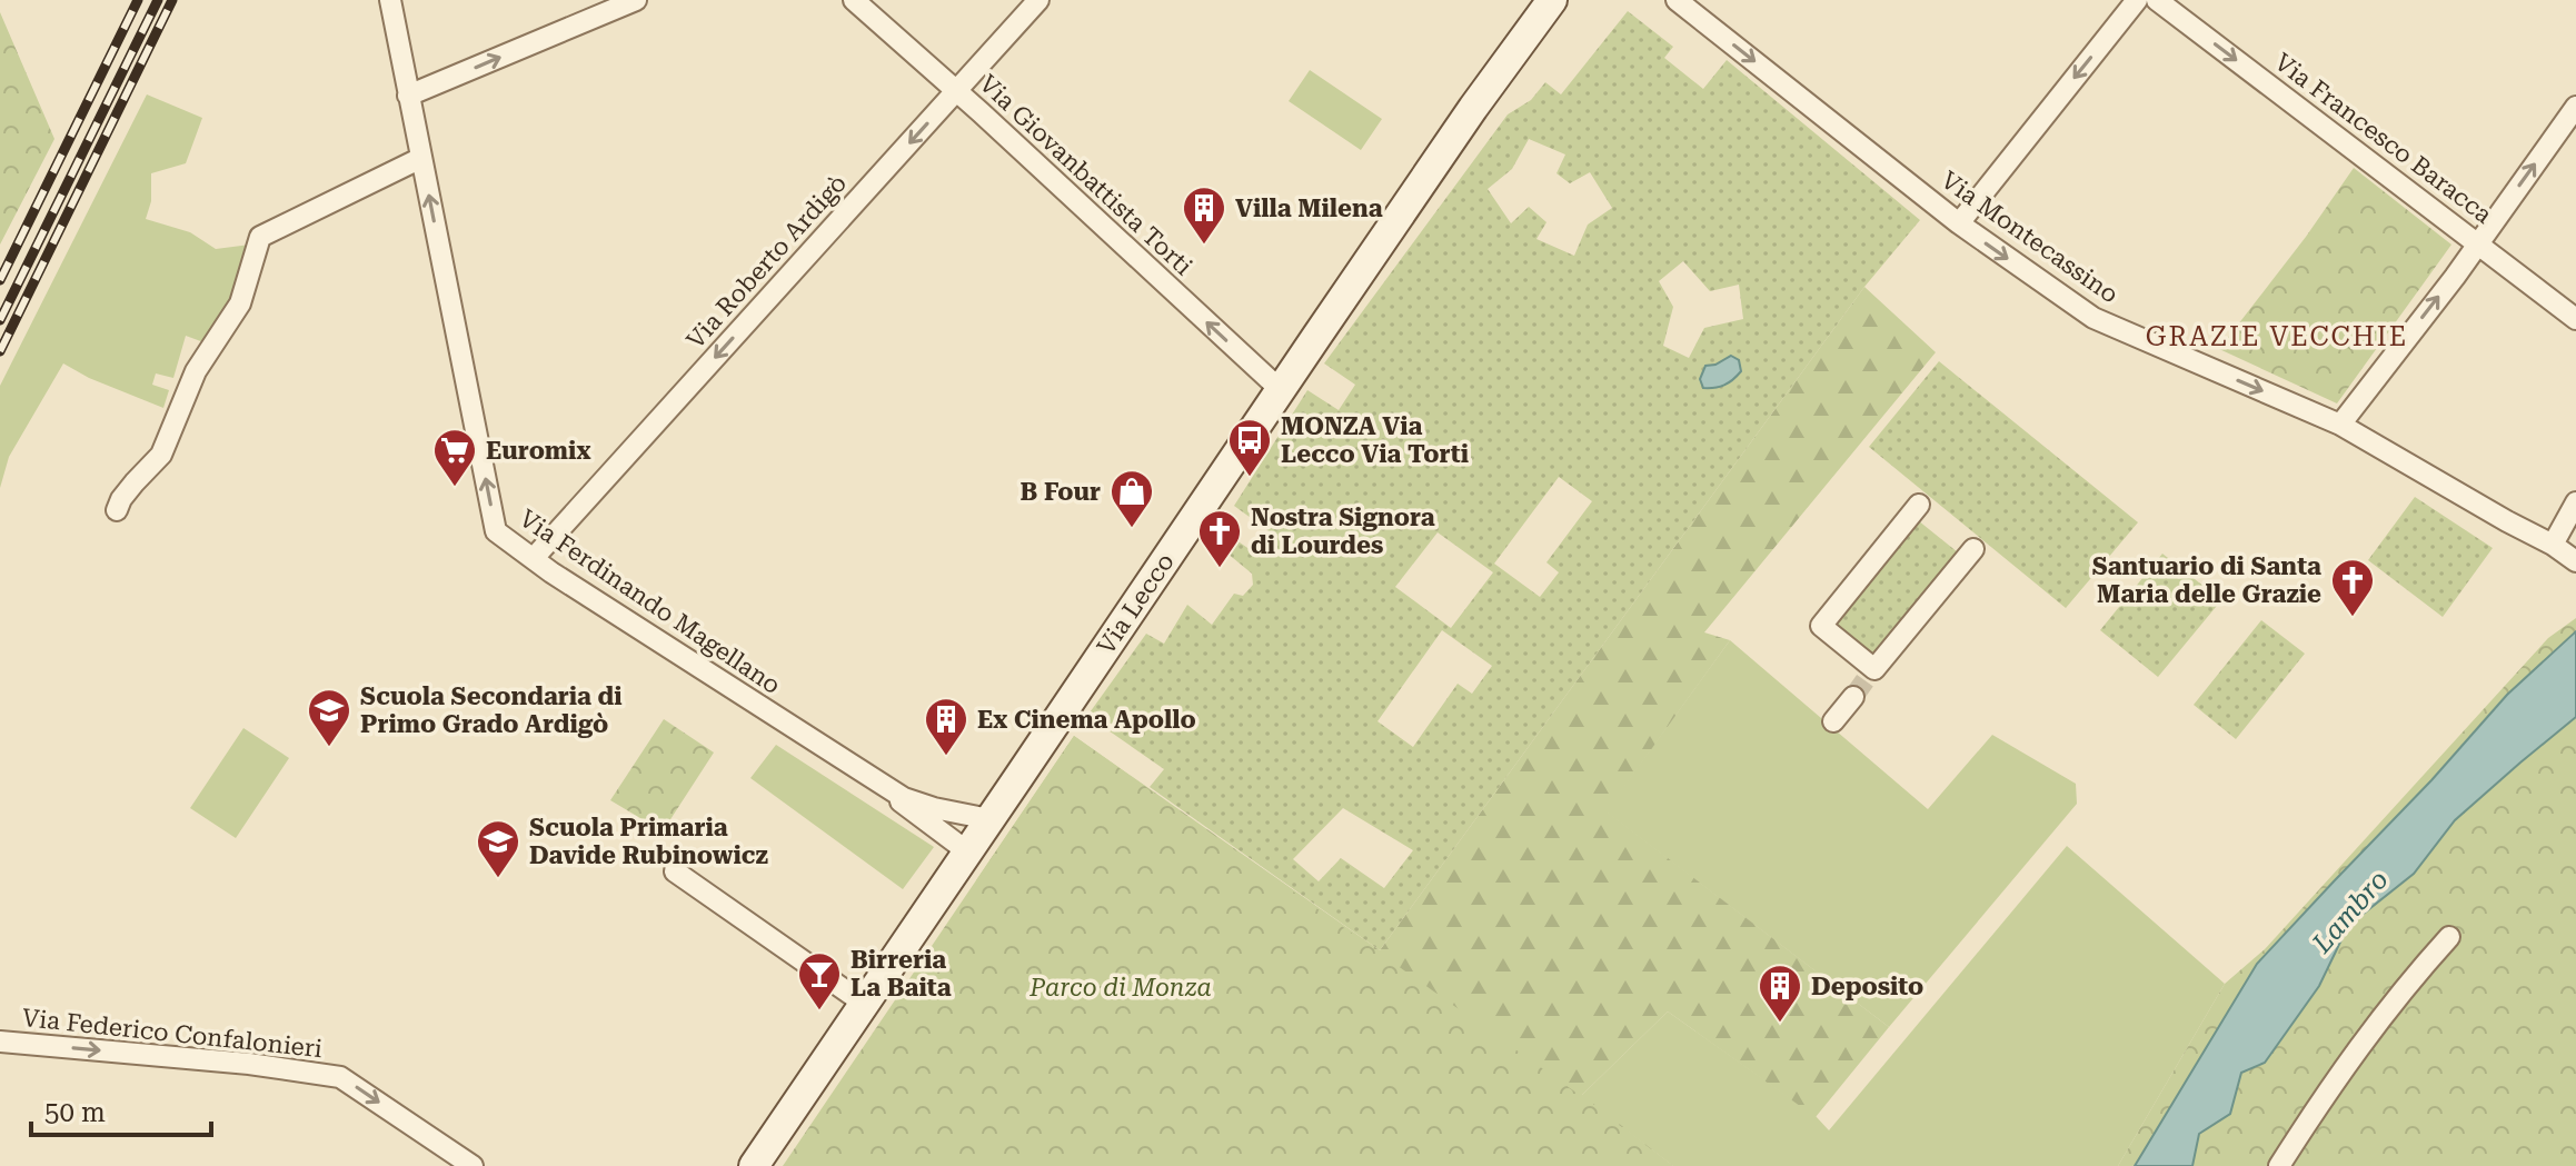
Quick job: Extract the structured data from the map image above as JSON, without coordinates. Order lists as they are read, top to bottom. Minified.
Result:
{"streets":{"main road":["Via Lecco"],"street":["Via Francesco Baracca","Via Giovanbattista Torti","Via Montecassino","Via Roberto Ardigò","Via Ferdinando Magellano","Via Federico Confalonieri"]},"crossings":[["Via Giovanbattista Torti","Via Roberto Ardigò"],["Via Giovanbattista Torti","Via Lecco"],["Via Roberto Ardigò","Via Ferdinando Magellano"],["Via Ferdinando Magellano","Via Lecco"]],"one_way":["Via Francesco Baracca","Via Giovanbattista Torti","Via Montecassino","Via Roberto Ardigò","Via Federico Confalonieri"],"districts":["GRAZIE VECCHIE"],"water":["Lambro"],"parks":["Parco di Monza"],"places":{"building":["Villa Milena","Ex Cinema Apollo","Deposito"],"bus stop":["MONZA Via Lecco Via Torti"],"supermarket":["Euromix"],"shop":["B Four"],"church":["Nostra Signora di Lourdes","Santuario di Santa Maria delle Grazie"],"school or university":["Scuola Secondaria di Primo Grado Ardigò","Scuola Primaria Davide Rubinowicz"],"bar":["Birreria La Baita"]},"scale_bar":"50 m"}
